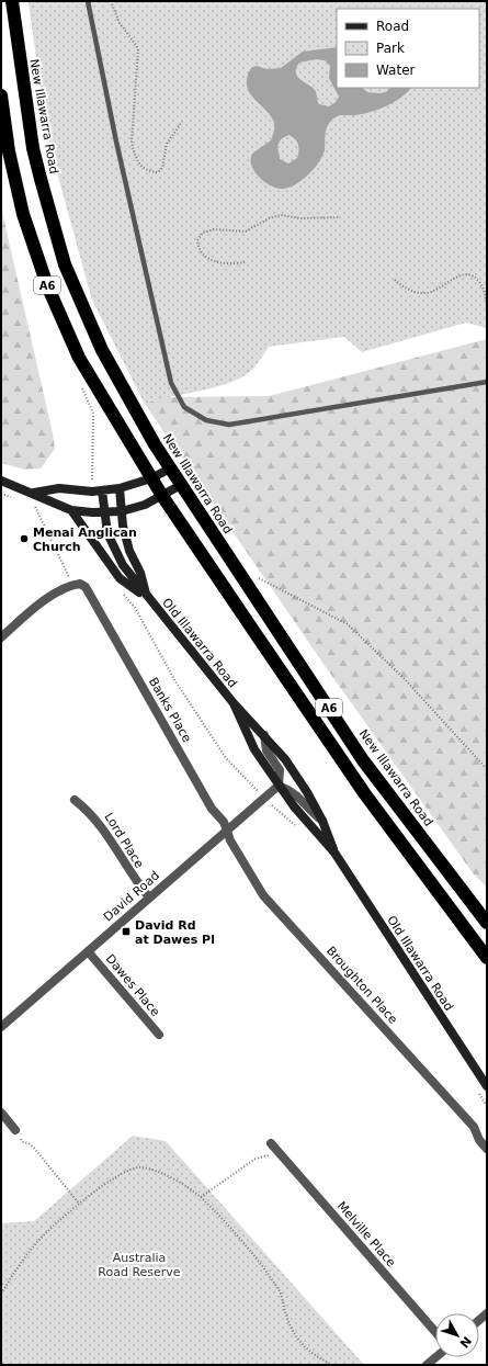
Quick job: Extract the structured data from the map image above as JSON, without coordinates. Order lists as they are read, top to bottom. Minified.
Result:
{"streets":{"highway":["New Illawarra Road","A6"],"street":["Old Illawarra Road","Banks Place","Lord Place","David Road","Dawes Place","Broughton Place","Melville Place"]},"crossings":[["Old Illawarra Road","David Road"],["Banks Place","David Road"],["Banks Place","Broughton Place"],["Lord Place","David Road"],["David Road","Dawes Place"],["David Road","Broughton Place"]],"parks":["Australia Road Reserve"],"places":{"other":["Menai Anglican Church"],"transit":["David Rd at Dawes Pl"]},"legend":["Road","Park","Water"],"north":"bottom right"}
